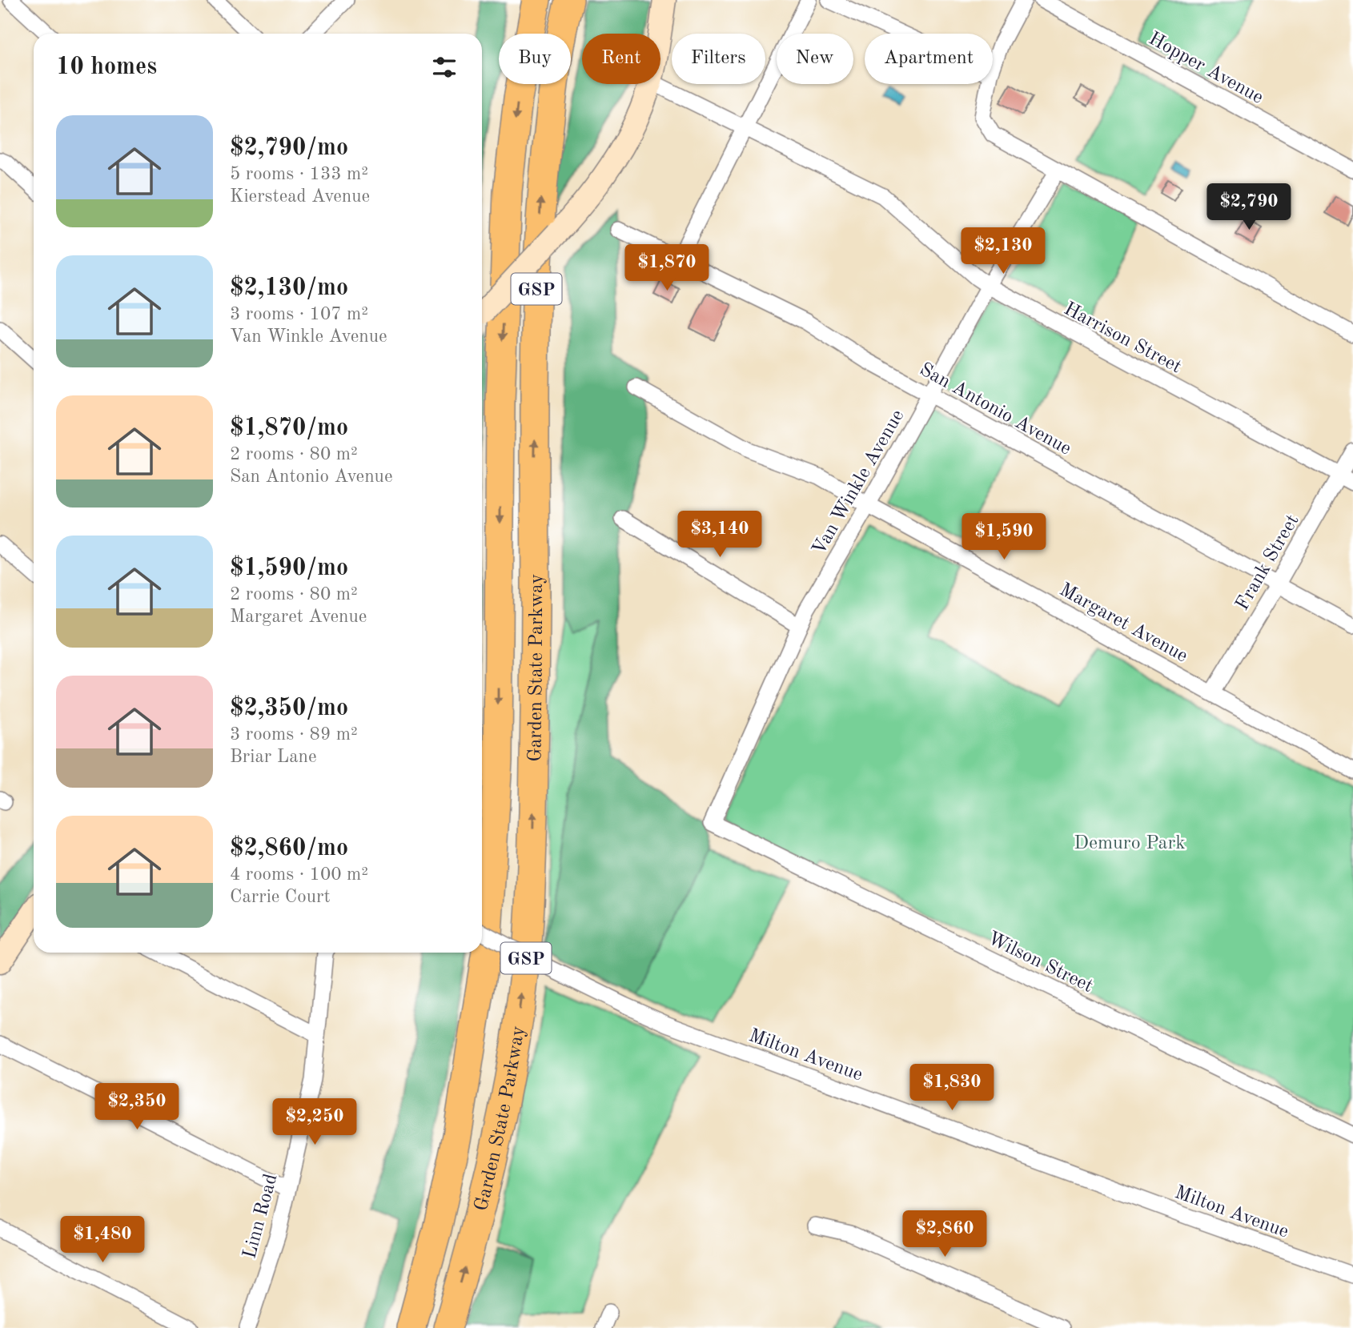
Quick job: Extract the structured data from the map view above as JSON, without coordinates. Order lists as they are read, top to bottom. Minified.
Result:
{"streets":{"highway":["GSP","Garden State Parkway"],"street":["Hopper Avenue","Harrison Street","San Antonio Avenue","Van Winkle Avenue","Frank Street","Margaret Avenue","Wilson Street","Milton Avenue","Linn Road"]},"crossings":[["Harrison Street","Van Winkle Avenue"],["Harrison Street","Frank Street"],["San Antonio Avenue","Van Winkle Avenue"],["San Antonio Avenue","Frank Street"],["Van Winkle Avenue","Margaret Avenue"],["Van Winkle Avenue","Wilson Street"],["Frank Street","Margaret Avenue"]],"parks":["Demuro Park"],"page":{"chip":["Buy","Rent","Filters","New","Apartment"],"heading":"10 homes","list":[{"name":"$2,790/mo","note":"5 rooms · 133 m² · Kierstead Avenue"},{"name":"$2,130/mo","note":"3 rooms · 107 m² · Van Winkle Avenue"},{"name":"$1,870/mo","note":"2 rooms · 80 m² · San Antonio Avenue"},{"name":"$1,590/mo","note":"2 rooms · 80 m² · Margaret Avenue"},{"name":"$2,350/mo","note":"3 rooms · 89 m² · Briar Lane"},{"name":"$2,860/mo","note":"4 rooms · 100 m² · Carrie Court"}],"price":["$2,790","$2,130","$1,870","$3,140","$1,590","$1,830","$2,350","$2,250","$2,860","$1,480"]}}
